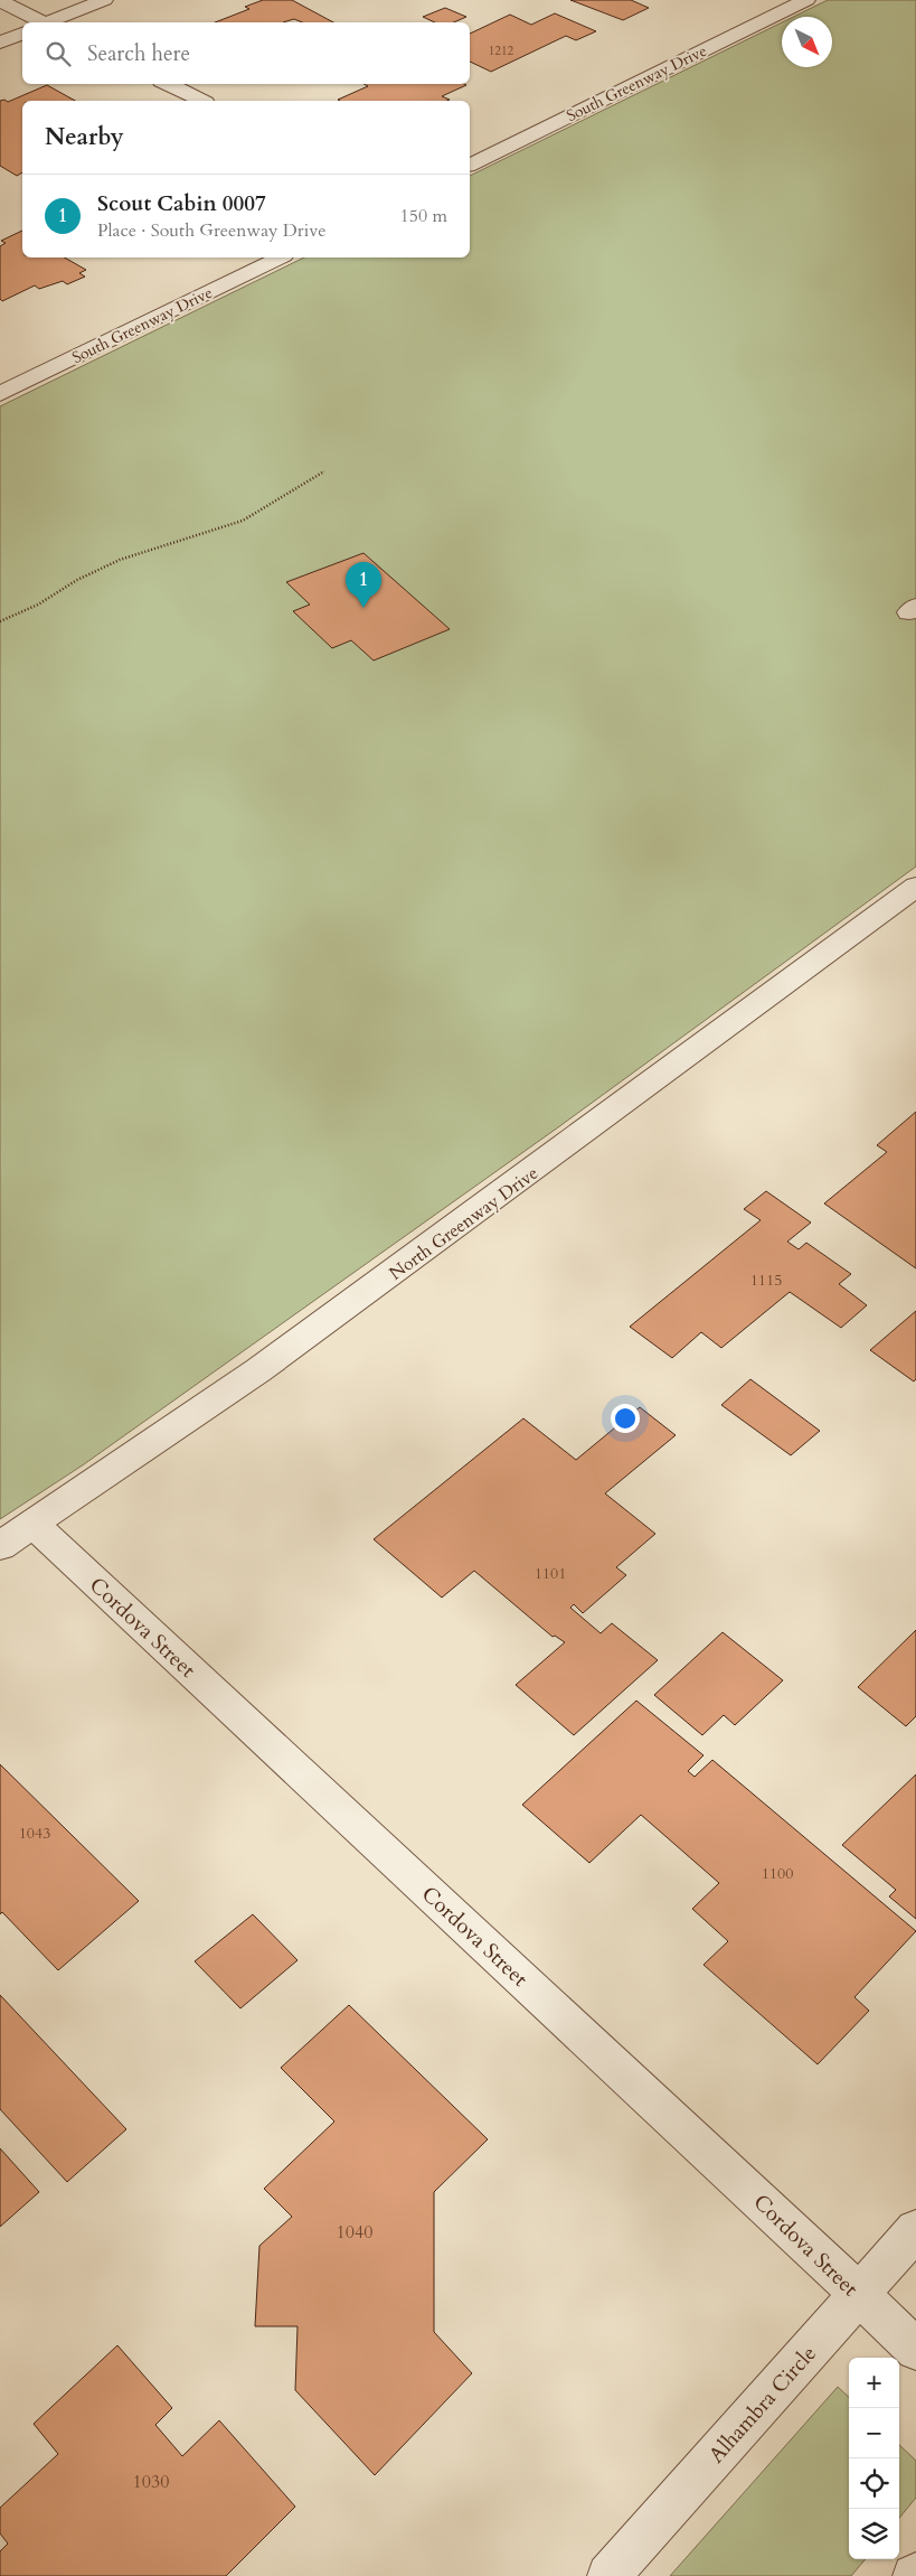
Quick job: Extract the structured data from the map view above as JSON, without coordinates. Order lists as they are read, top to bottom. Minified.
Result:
{"streets":{"street":["South Greenway Drive","North Greenway Drive","Cordova Street","Alhambra Circle"]},"crossings":[["North Greenway Drive","Cordova Street"],["Cordova Street","Alhambra Circle"]],"house_numbers":["1212","1115","1101","1043","1100","1040","1030"],"north":"bottom right","page":{"search":"Search here","heading":"Nearby","list":[{"mark":"1","name":"Scout Cabin 0007","note":"Place · South Greenway Drive","value":"150 m"}],"pins":"1","map_buttons":["+","−"]}}
